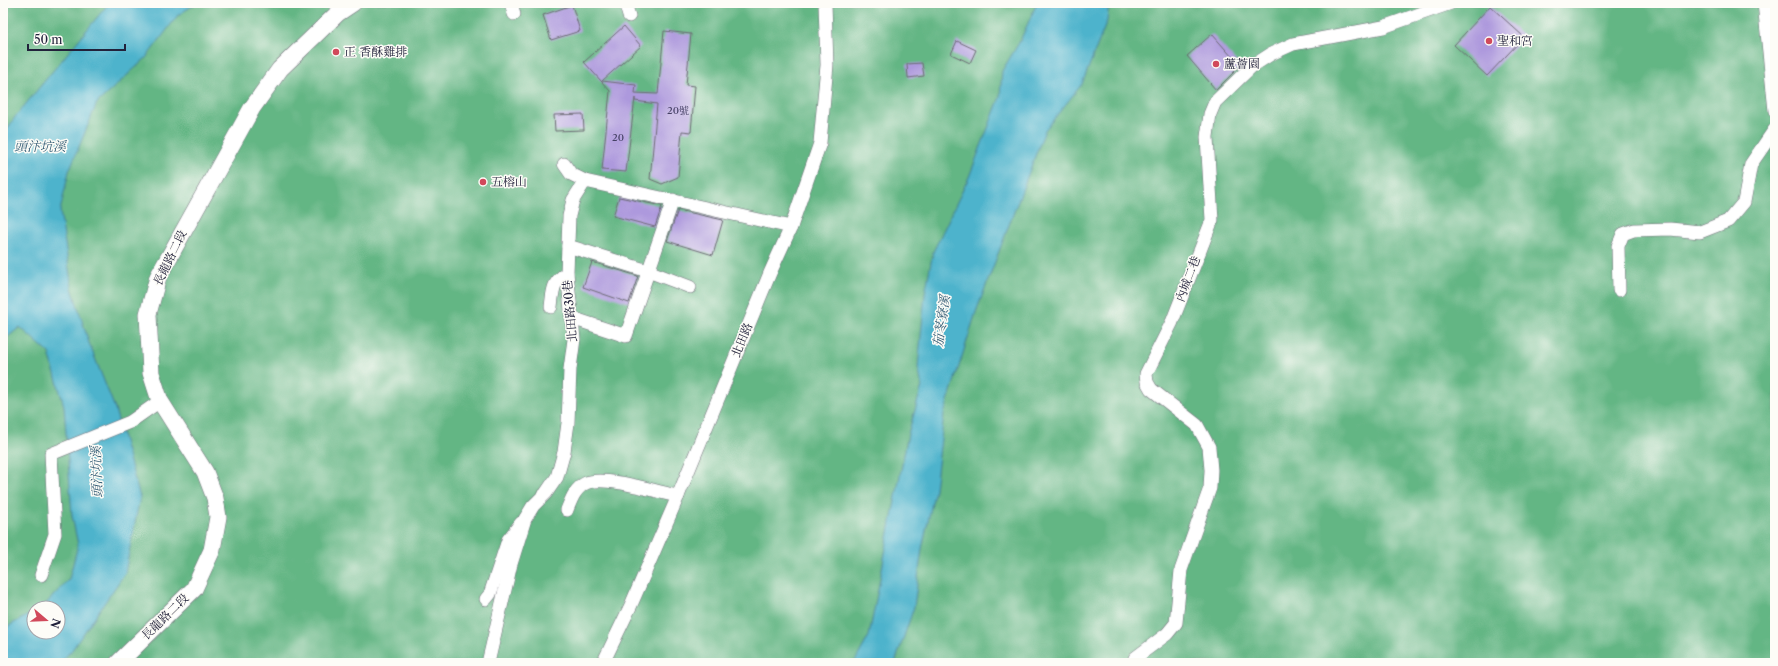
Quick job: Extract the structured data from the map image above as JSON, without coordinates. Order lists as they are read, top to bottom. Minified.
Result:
{"streets":{"main road":["長龍路二段"],"street":["內城二巷","北田路30巷","北田路"]},"water":["頭汴坑溪","茄苳寮溪"],"places":["聖和宮","正 香酥雞排","蘆薈園","五榕山"],"house_numbers":["20號","20"],"scale_bar":"50 m","north":"right"}
